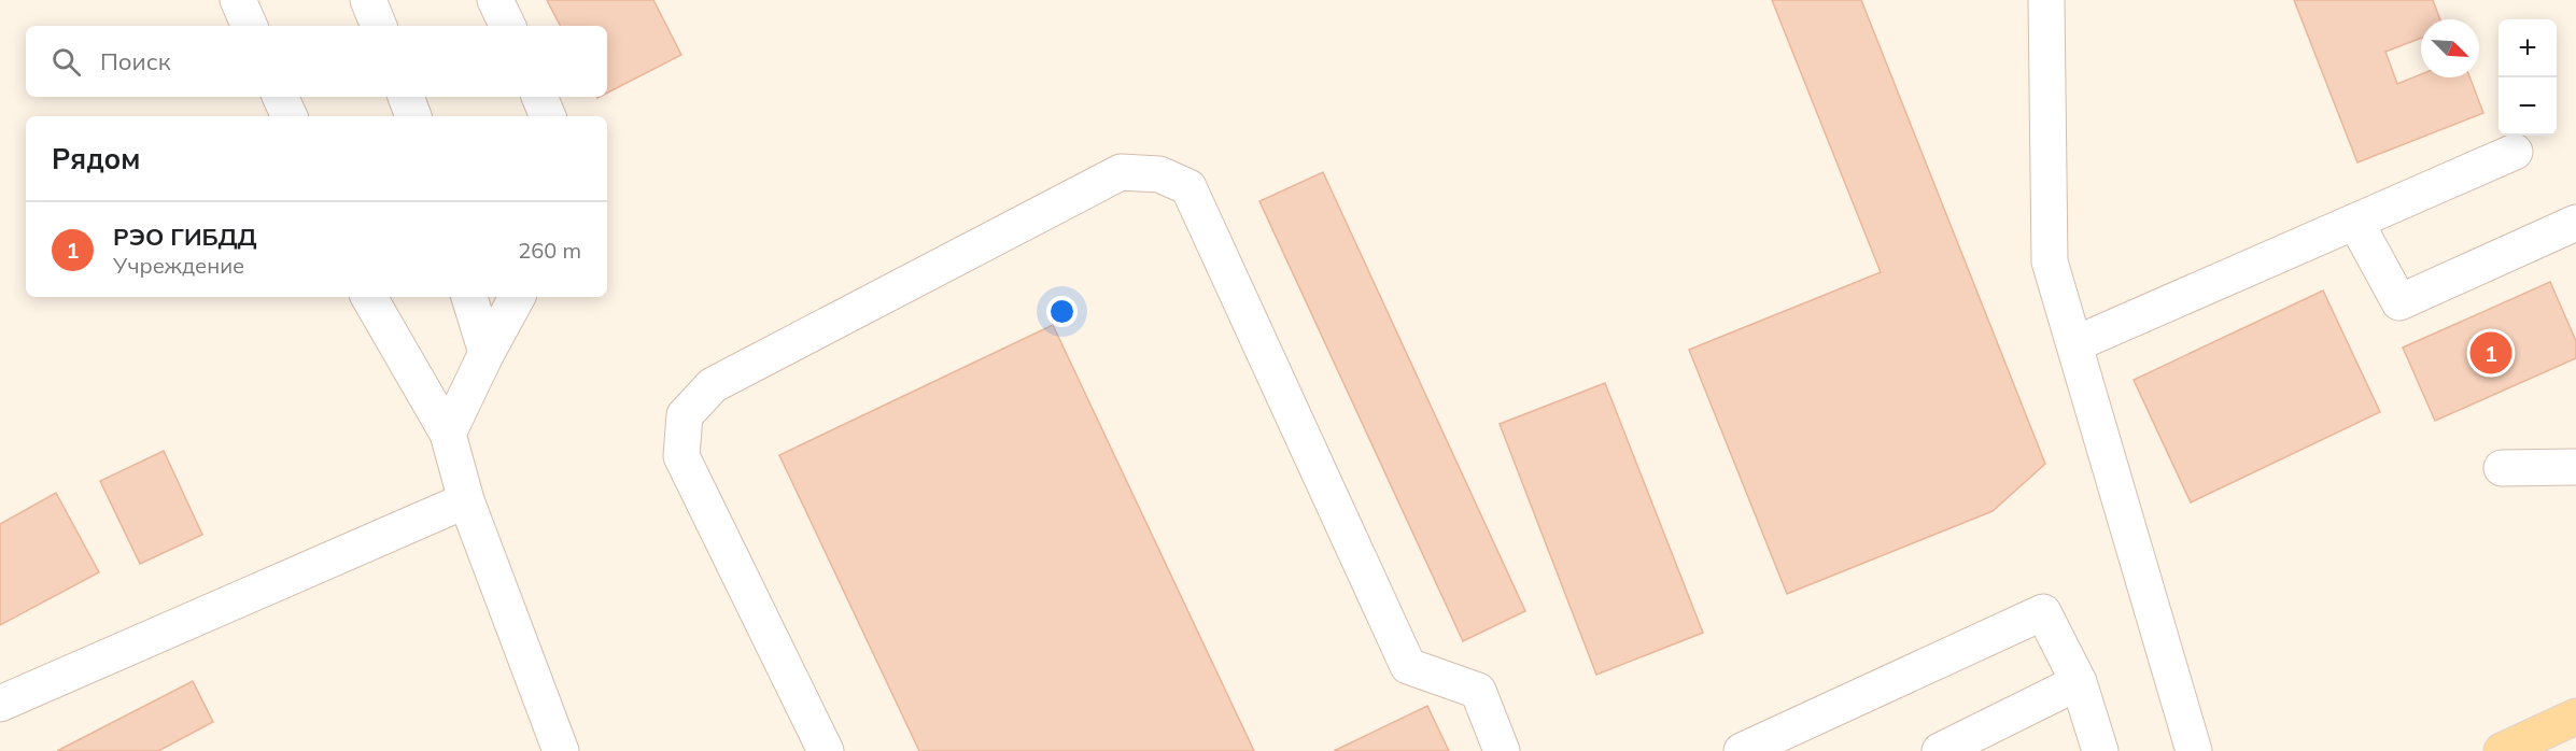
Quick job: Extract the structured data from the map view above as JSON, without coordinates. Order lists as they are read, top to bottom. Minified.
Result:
{"north":"bottom right","page":{"map_buttons":["+","−"],"search":"Поиск","heading":"Рядом","list":[{"mark":"1","name":"РЭО ГИБДД","note":"Учреждение","value":"260 m"}],"pins":"1"}}
